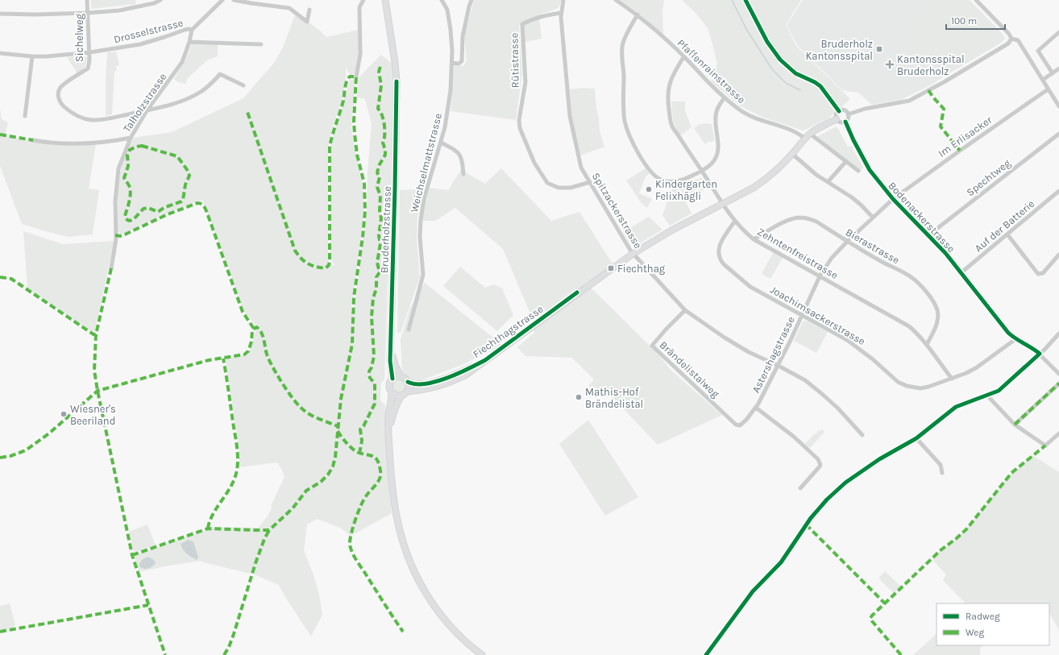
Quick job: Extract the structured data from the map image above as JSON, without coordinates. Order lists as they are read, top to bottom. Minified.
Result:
{"streets":{"main road":["Bruderholzstrasse","Fiechthagstrasse"],"street":["Drosselstrasse","Sichelweg","Rütistrasse","Pfaffenrainstrasse","Talholzstrasse","Im Erlisacker","Weichselmattstrasse","Spechtweg","Spitzackerstrasse","Bodenackerstrasse","Auf der Batterie","Bierastrasse","Zehntenfreistrasse","Joachimsackerstrasse","Astershagstrasse","Brändelistalweg"]},"crossings":[["Drosselstrasse","Sichelweg"],["Drosselstrasse","Talholzstrasse"],["Sichelweg","Talholzstrasse"],["Rütistrasse","Spitzackerstrasse"],["Pfaffenrainstrasse","Zehntenfreistrasse"],["Pfaffenrainstrasse","Fiechthagstrasse"],["Im Erlisacker","Bodenackerstrasse"],["Im Erlisacker","Astershagstrasse"],["Spechtweg","Bodenackerstrasse"],["Spitzackerstrasse","Fiechthagstrasse"],["Spitzackerstrasse","Astershagstrasse"],["Spitzackerstrasse","Brändelistalweg"],["Bodenackerstrasse","Auf der Batterie"],["Bodenackerstrasse","Joachimsackerstrasse"],["Bodenackerstrasse","Fiechthagstrasse"],["Bodenackerstrasse","Astershagstrasse"],["Bruderholzstrasse","Fiechthagstrasse"],["Bierastrasse","Zehntenfreistrasse"],["Bierastrasse","Astershagstrasse"],["Zehntenfreistrasse","Joachimsackerstrasse"],["Zehntenfreistrasse","Fiechthagstrasse"],["Zehntenfreistrasse","Astershagstrasse"],["Joachimsackerstrasse","Astershagstrasse"],["Astershagstrasse","Brändelistalweg"]],"places":{"transit":["Bruderholz Kantonsspital","Fiechthag"],"health":["Kantonsspital Bruderholz"],"other":["Kindergarten Felixhägli","Mathis-Hof Brändelistal","Wiesner's Beeriland"]},"legend":["Radweg","Weg"],"scale_bar":"100 m"}
